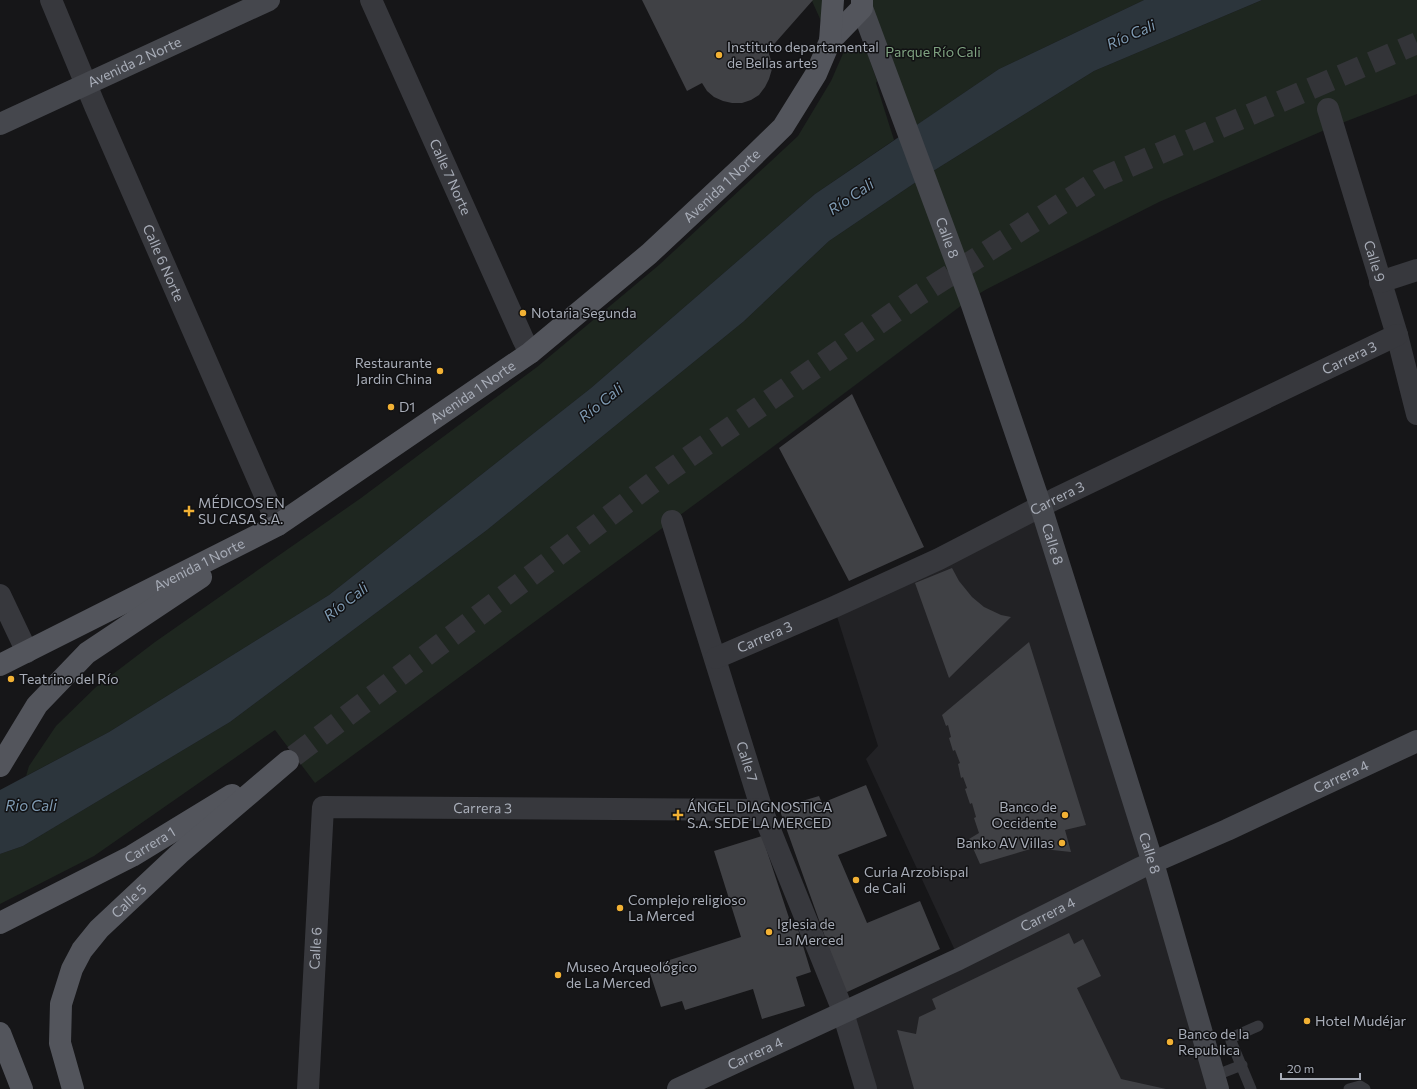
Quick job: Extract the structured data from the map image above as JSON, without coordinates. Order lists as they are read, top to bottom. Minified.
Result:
{"streets":{"main road":["Avenida 1 Norte","Carrera 1","Calle 5"],"street":["Avenida 2 Norte","Calle 7 Norte","Calle 8","Calle 9","Calle 6 Norte","Carrera 3","Calle 7","Carrera 4","Calle 6"]},"crossings":[["Avenida 2 Norte","Calle 6 Norte"],["Calle 7 Norte","Avenida 1 Norte"],["Avenida 1 Norte","Calle 6 Norte"],["Calle 8","Carrera 3"],["Calle 8","Carrera 4"],["Calle 9","Carrera 3"],["Carrera 3","Calle 7"],["Carrera 3","Calle 6"],["Calle 7","Carrera 4"],["Carrera 1","Calle 5"]],"water":["Río Cali","Rio Cali"],"parks":["Parque Río Cali"],"places":{"other":["Instituto departamental de Bellas artes","Notaria Segunda","Restaurante Jardin China","D1","Teatrino del Río","Banco de Occidente","Banko AV Villas","Curia Arzobispal de Cali","Complejo religioso La Merced","Iglesia de La Merced","Museo Arqueológico de La Merced","Hotel Mudéjar","Banco de la Republica"],"health":["MÉDICOS EN SU CASA S.A.","ÁNGEL DIAGNOSTICA S.A. SEDE LA MERCED"]},"scale_bar":"20 m"}
